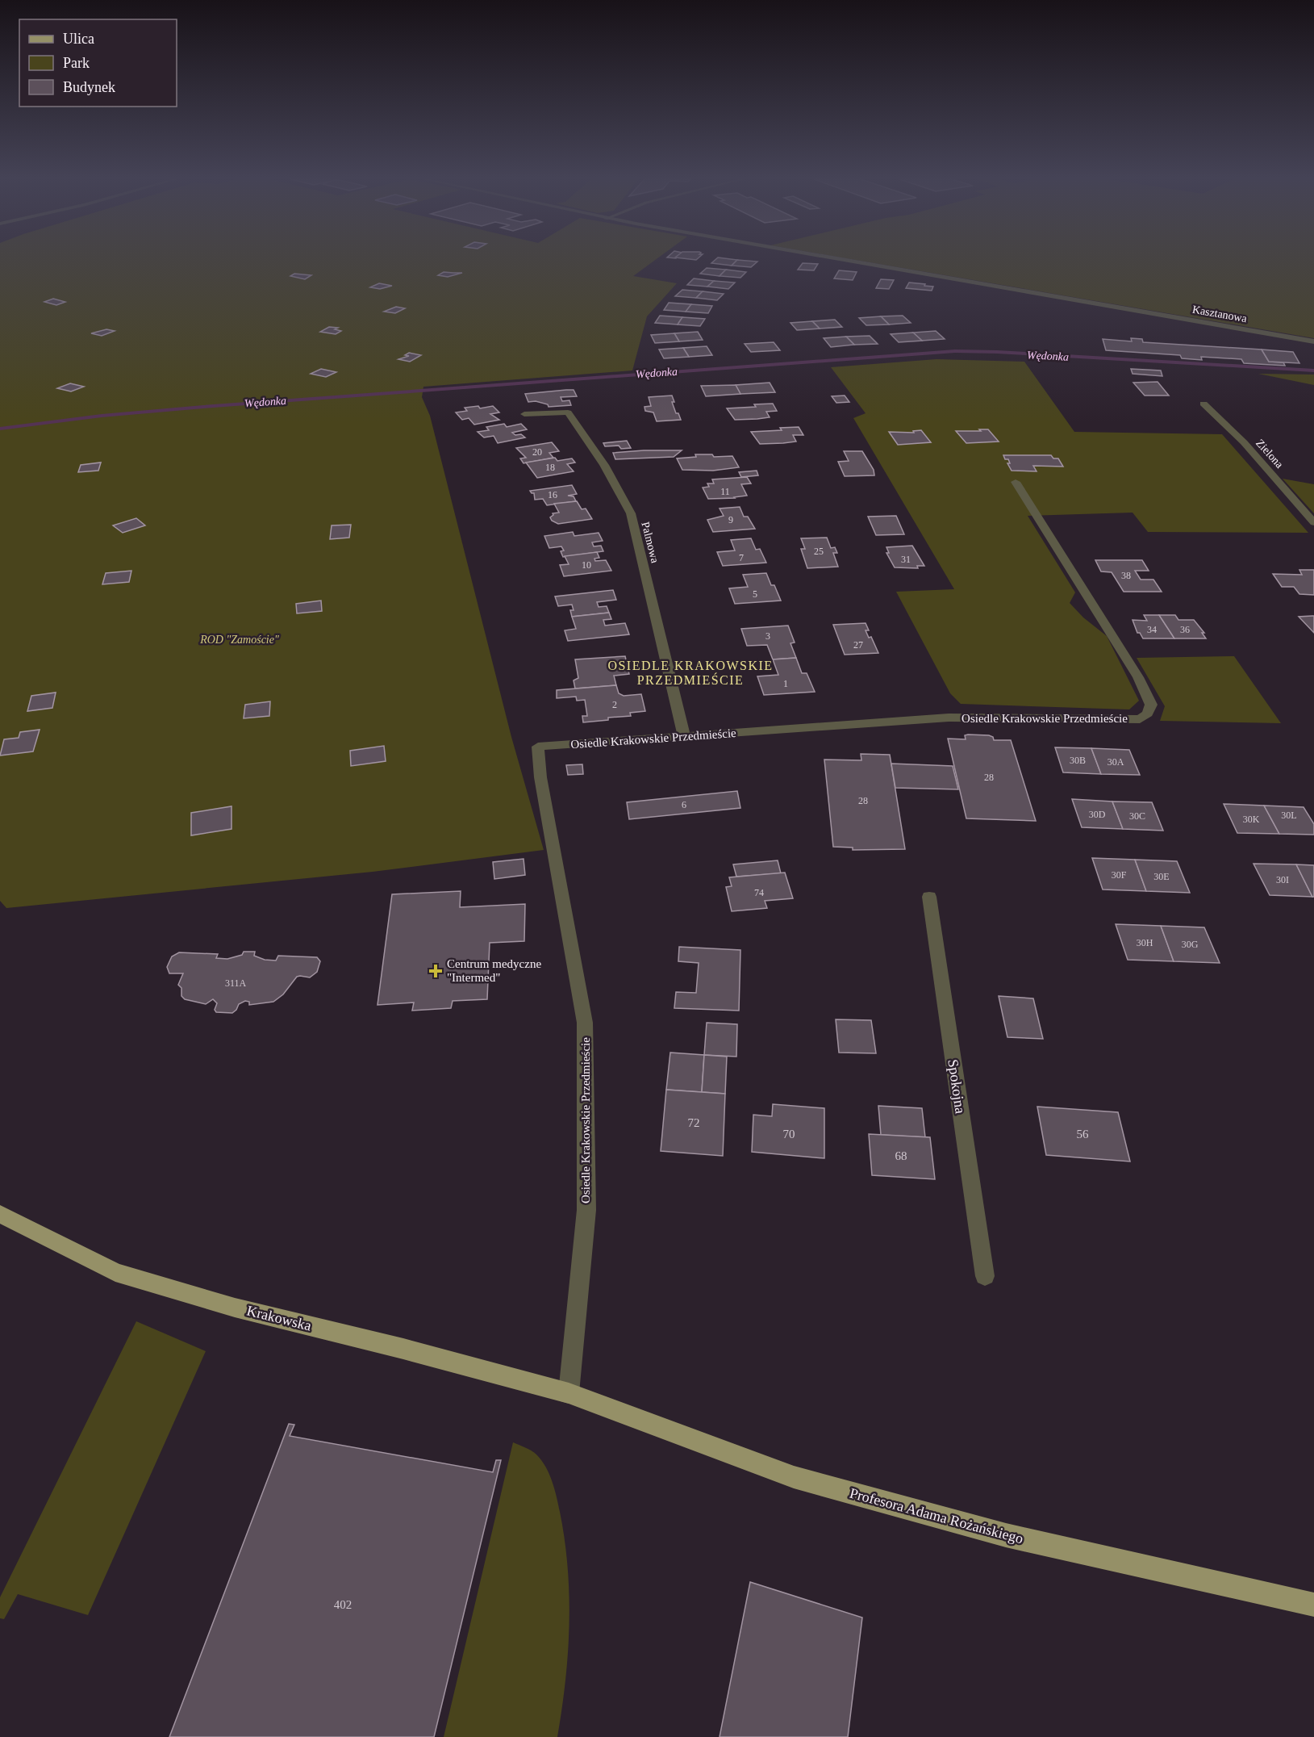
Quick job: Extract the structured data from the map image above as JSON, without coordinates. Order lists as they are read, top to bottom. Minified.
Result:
{"streets":{"main road":["Krakowska","Profesora Adama Rożańskiego"],"street":["Kasztanowa","Zielona","Palmowa","Osiedle Krakowskie Przedmieście","Spokojna"]},"crossings":[["Palmowa","Osiedle Krakowskie Przedmieście"],["Osiedle Krakowskie Przedmieście","Krakowska"],["Osiedle Krakowskie Przedmieście","Profesora Adama Rożańskiego"],["Krakowska","Profesora Adama Rożańskiego"]],"districts":["OSIEDLE KRAKOWSKIE PRZEDMIEŚCIE"],"water":["Wędonka"],"parks":["ROD \"Zamoście\""],"places":{"health":["Centrum medyczne \"Intermed\""]},"house_numbers":["20","18","11","16","9","25","7","31","10","38","5","34","36","3","27","1","2","30B","30A","28","28","6","30D","30L","30C","30K","30F","30E","30I","74","30H","30G","311A","72","70","56","68","402"],"legend":["Ulica","Park","Budynek"]}
